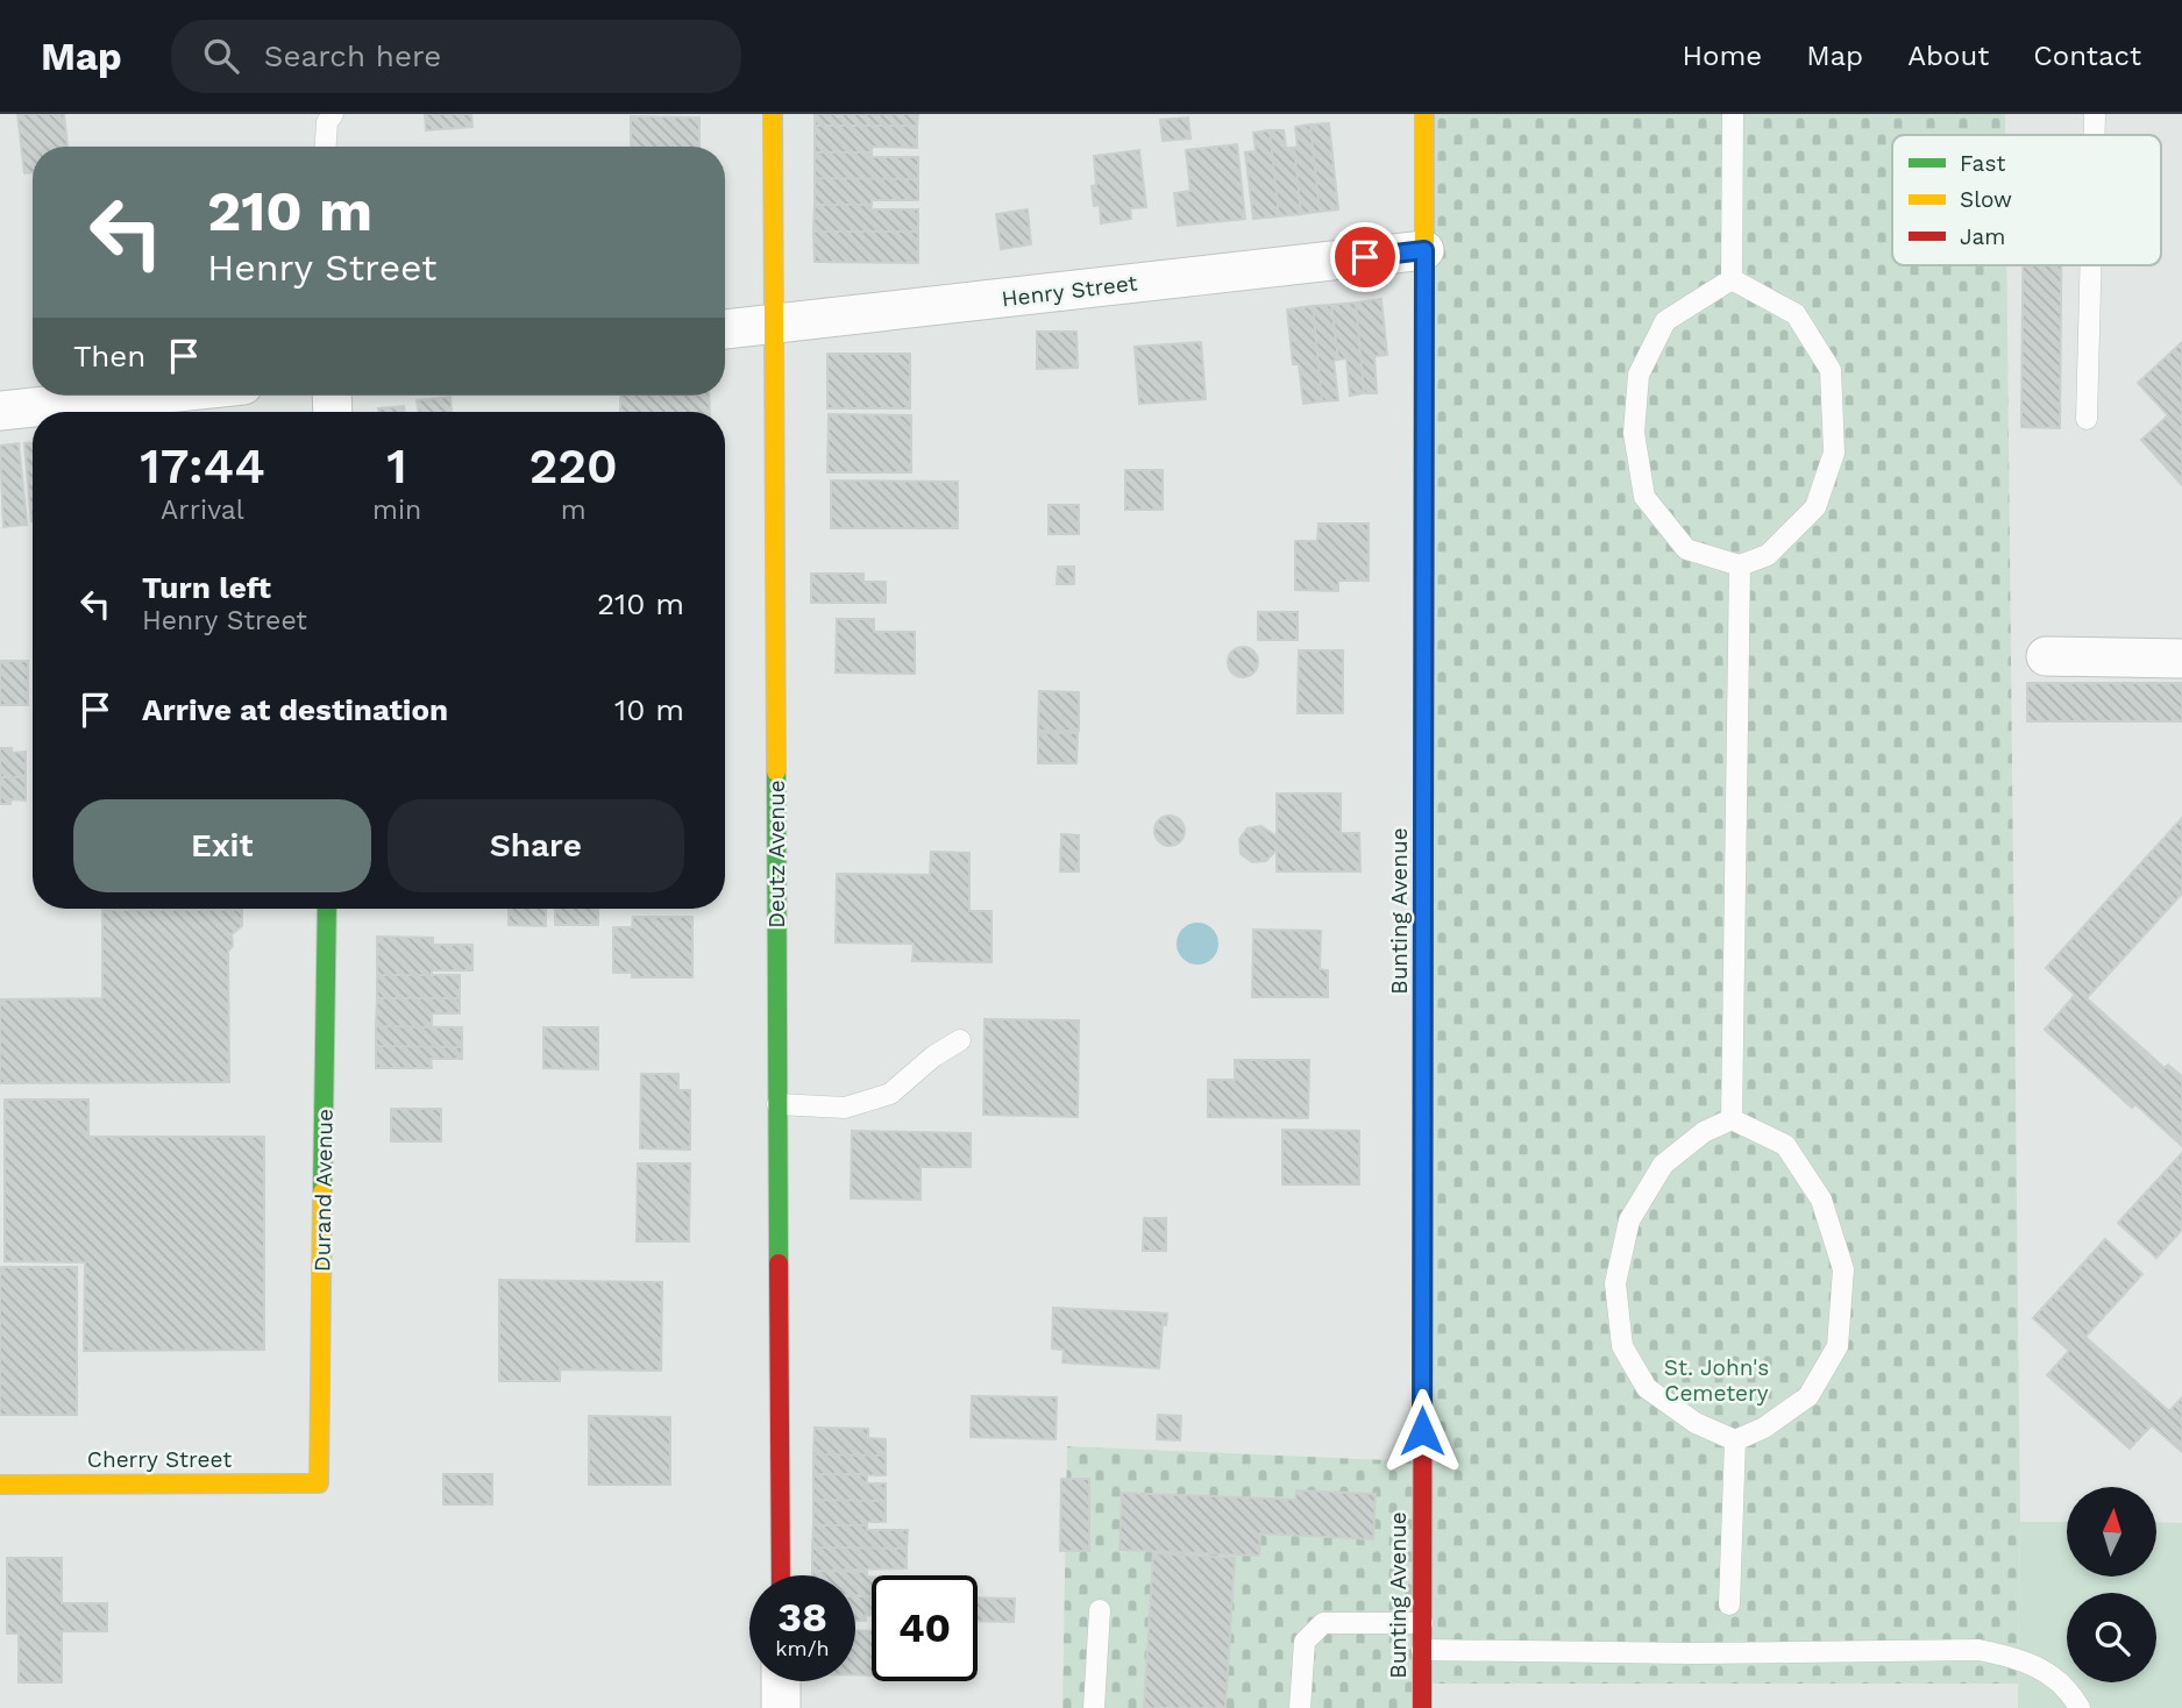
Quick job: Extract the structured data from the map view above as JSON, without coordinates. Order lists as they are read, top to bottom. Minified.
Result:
{"streets":{"street":["Henry Street","Deutz Avenue","Bunting Avenue","Durand Avenue","Cherry Street"]},"crossings":[["Henry Street","Deutz Avenue"],["Henry Street","Bunting Avenue"],["Durand Avenue","Cherry Street"]],"parks":["St. John's Cemetery"],"legend":["Fast","Slow","Jam"],"north":"top","page":{"header":"Map","search":"Search here","nav":["Home","Map","About","Contact"],"turn":["210 m","Henry Street"],"then":"Then","eta":["17:44","Arrival","1","min","220","m"],"list":[{"name":"Turn left","note":"Henry Street","value":"210 m"},{"name":"Arrive at destination","value":"10 m"}],"buttons":["Exit","Share"],"speed":"38 km/h","limit":"40"}}
